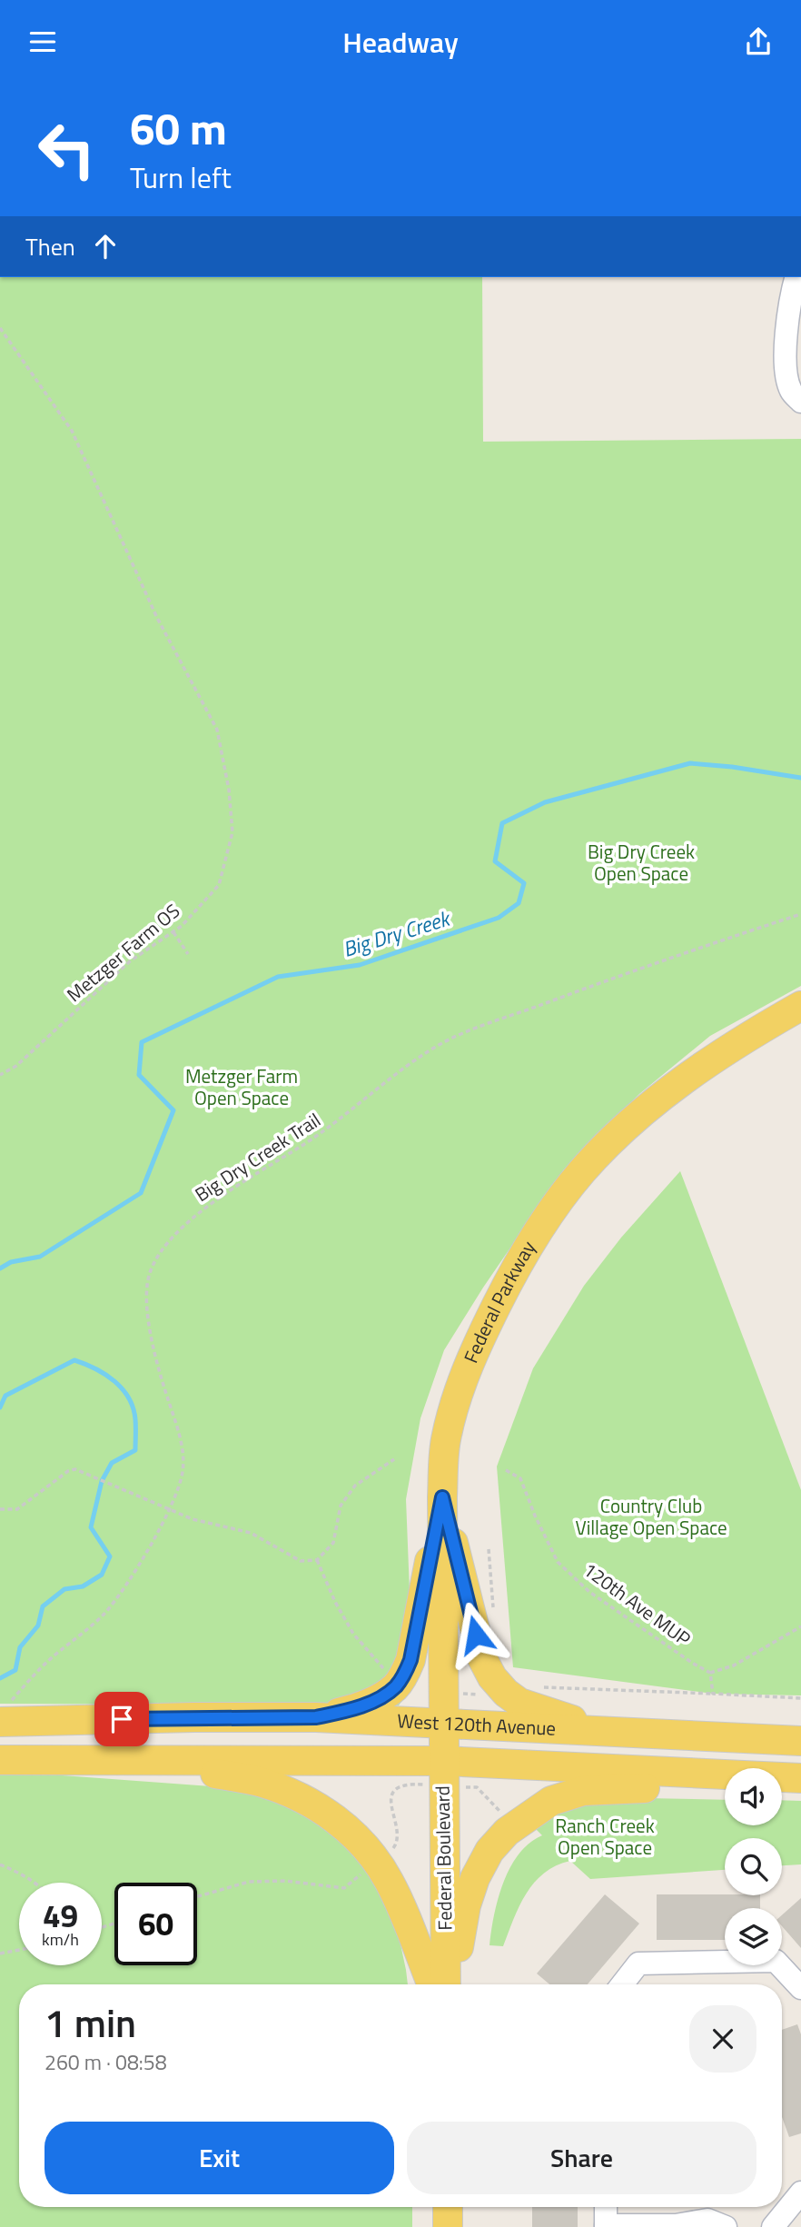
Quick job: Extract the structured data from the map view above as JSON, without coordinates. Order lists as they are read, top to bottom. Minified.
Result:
{"streets":{"main road":["Federal Parkway","West 120th Avenue","Federal Boulevard"],"path":["Metzger Farm OS","Big Dry Creek Trail","120th Ave MUP"]},"crossings":[["Big Dry Creek Trail","West 120th Avenue"],["Federal Parkway","West 120th Avenue"],["Federal Parkway","Federal Boulevard"],["West 120th Avenue","Federal Boulevard"]],"water":["Big Dry Creek"],"parks":["Big Dry Creek Open Space","Metzger Farm Open Space","Country Club Village Open Space","Ranch Creek Open Space"],"page":{"header":"Headway","turn":["60 m","Turn left"],"then":"Then","speed":"49 km/h","limit":"60","heading":["1 min","260 m · 08:58"],"buttons":["Exit","Share"]}}
